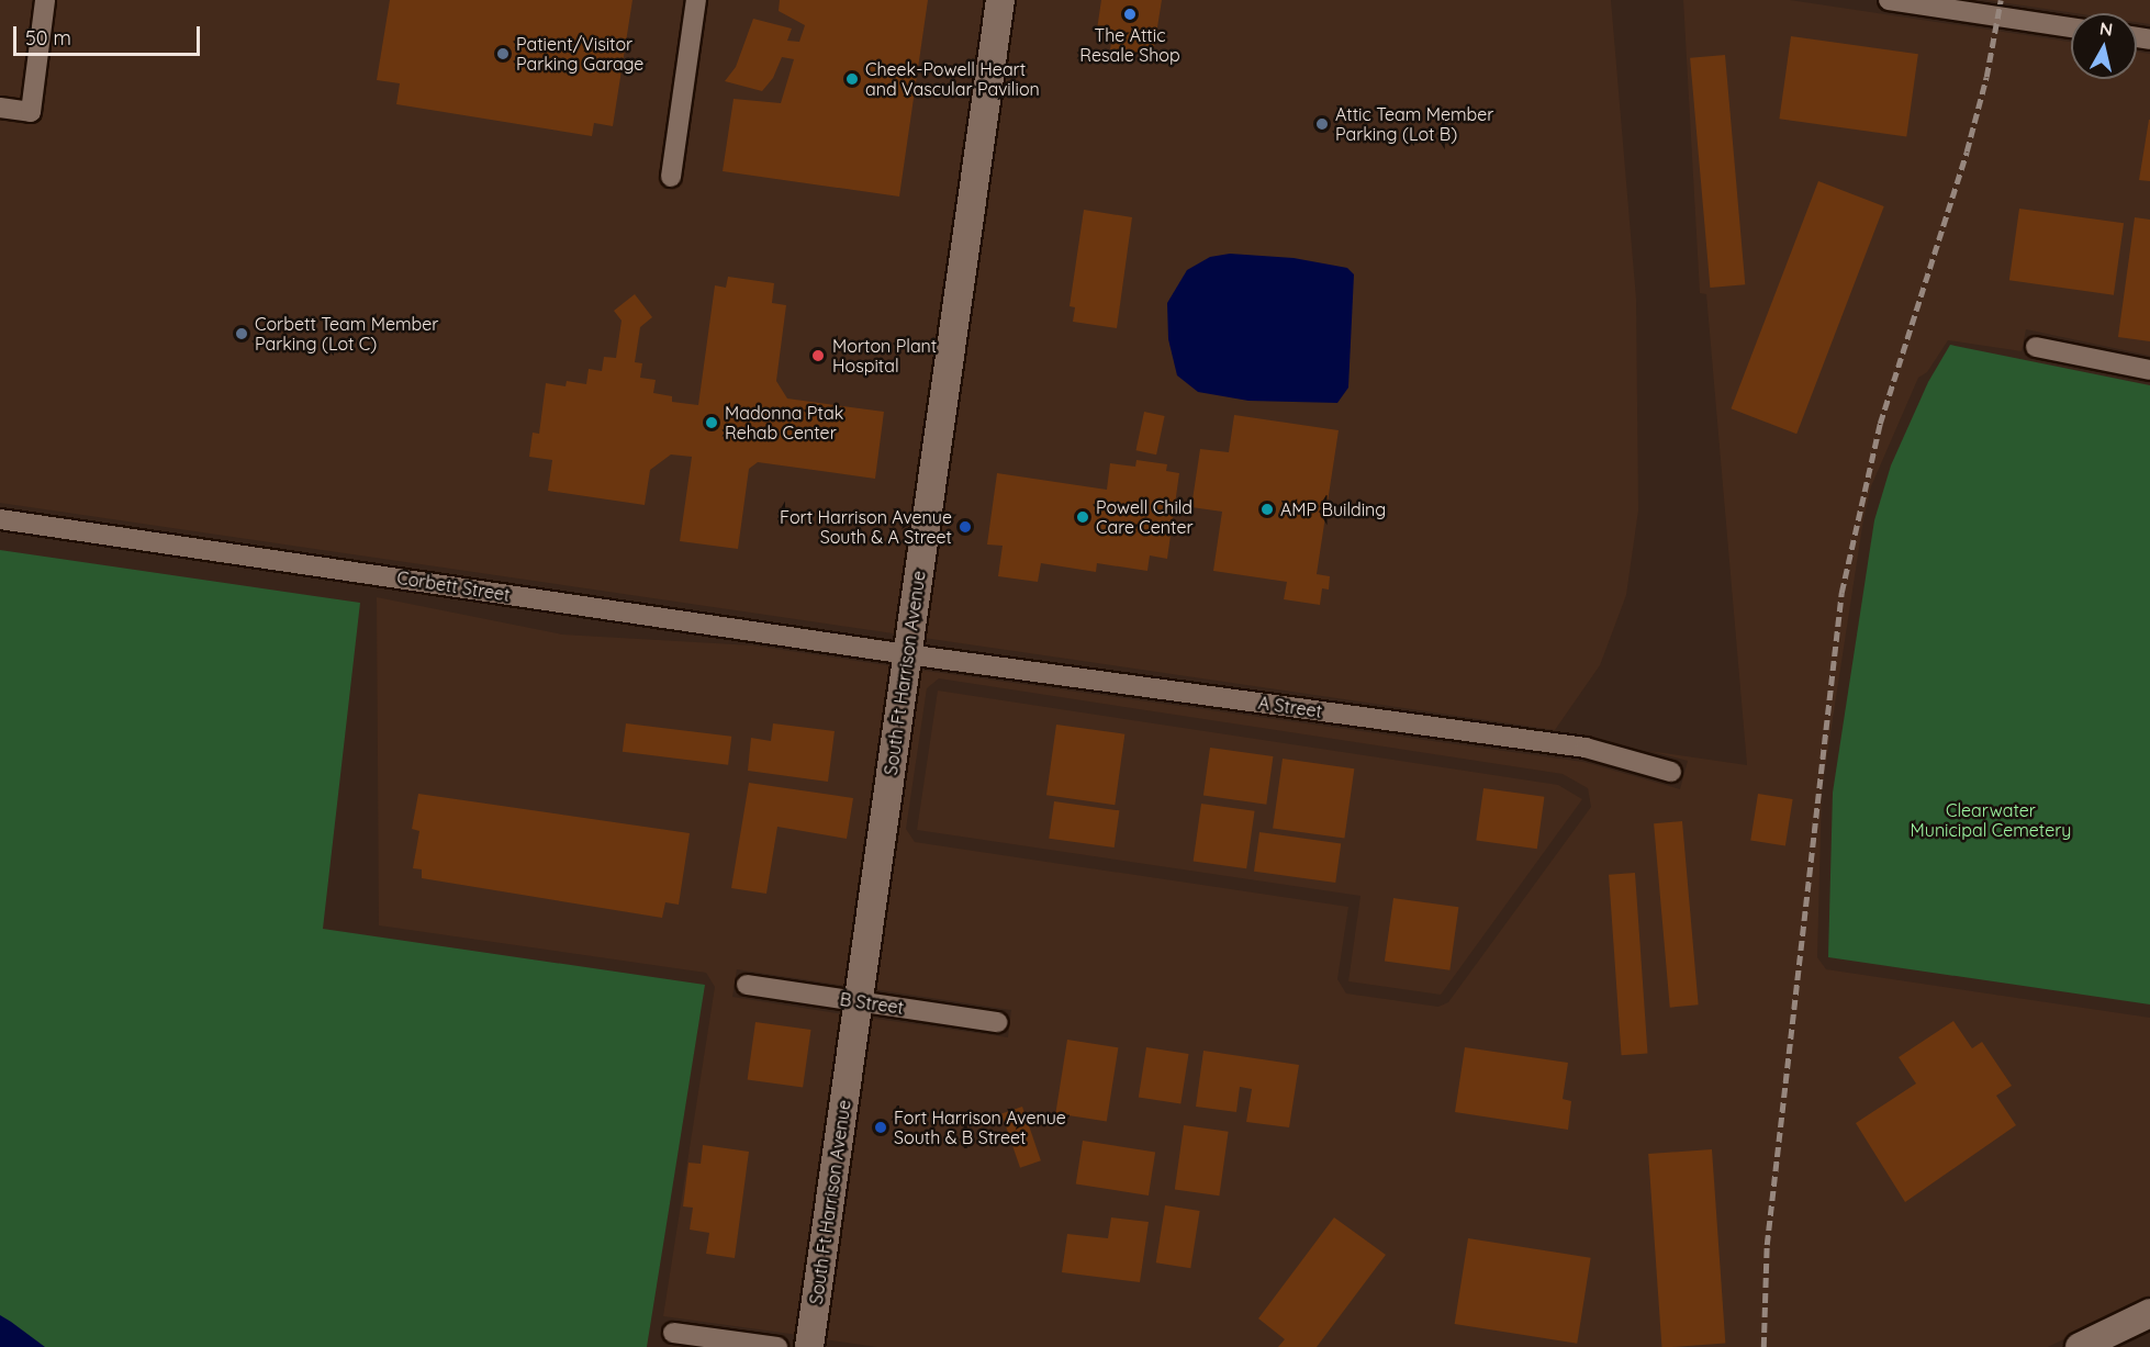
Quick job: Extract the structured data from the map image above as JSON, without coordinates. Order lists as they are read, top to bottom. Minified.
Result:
{"streets":{"street":["Corbett Street","South Ft Harrison Avenue","A Street","B Street"]},"crossings":[["Corbett Street","South Ft Harrison Avenue"],["Corbett Street","A Street"],["South Ft Harrison Avenue","A Street"],["South Ft Harrison Avenue","B Street"]],"parks":["Clearwater Municipal Cemetery"],"places":["The Attic Resale Shop","Patient/Visitor Parking Garage","Cheek-Powell Heart and Vascular Pavilion","Attic Team Member Parking (Lot B)","Corbett Team Member Parking (Lot C)","Morton Plant Hospital","Madonna Ptak Rehab Center","AMP Building","Powell Child Care Center","Fort Harrison Avenue South & A Street","Fort Harrison Avenue South & B Street"],"scale_bar":"50 m","north":"top"}
